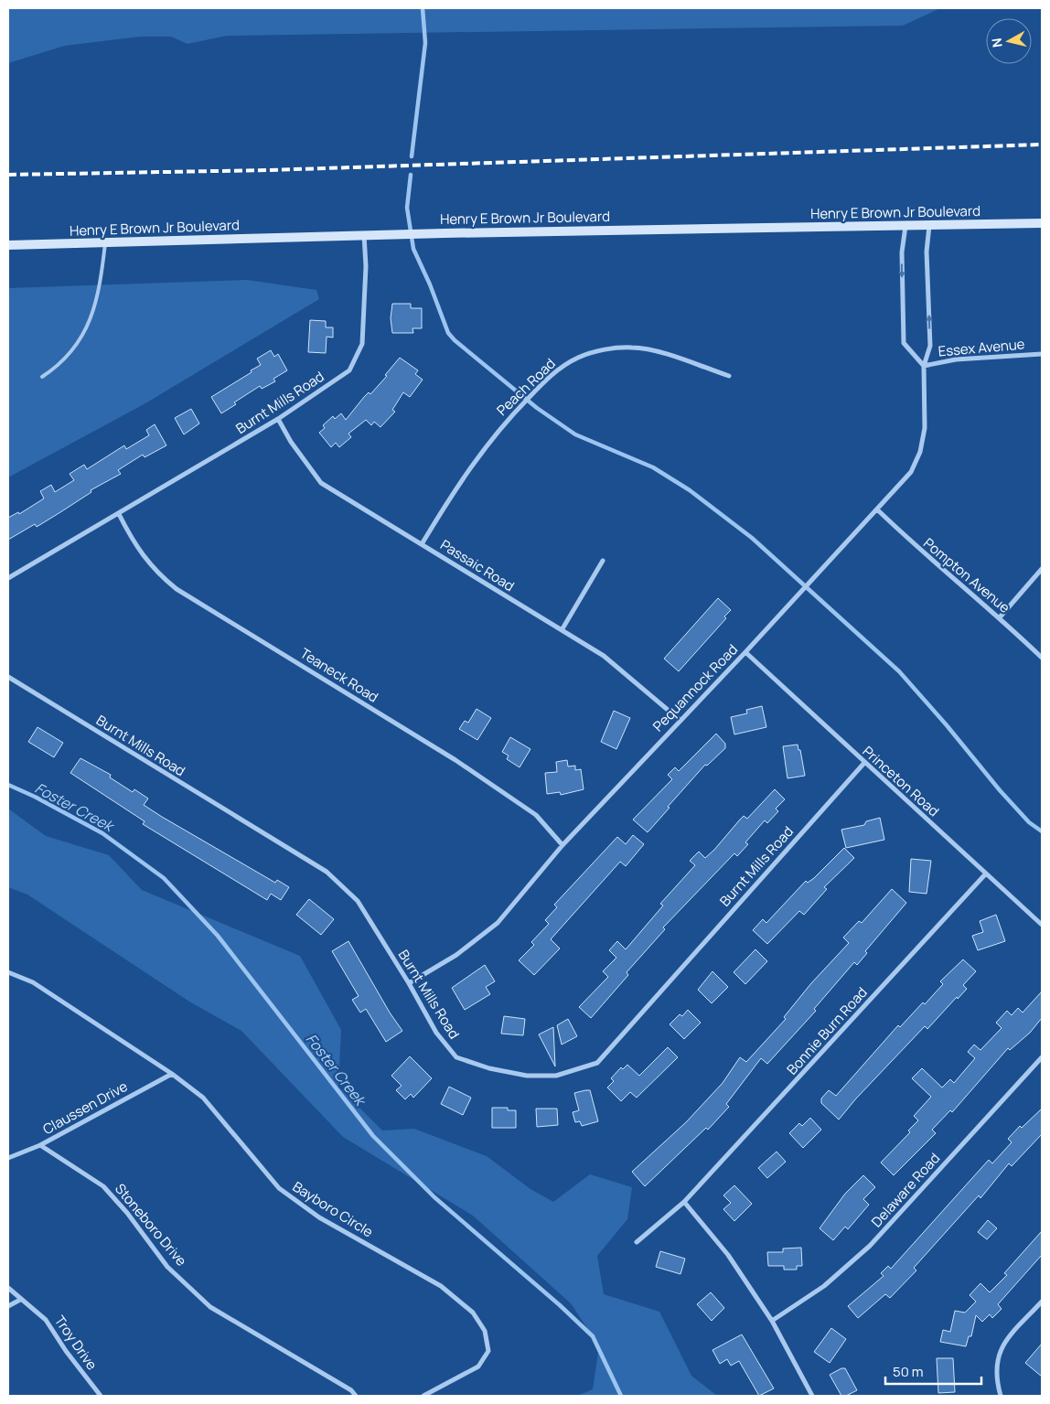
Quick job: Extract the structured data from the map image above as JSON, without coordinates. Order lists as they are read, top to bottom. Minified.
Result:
{"streets":{"main road":["Henry E Brown Jr Boulevard"],"street":["Essex Avenue","Peach Road","Burnt Mills Road","Passaic Road","Pompton Avenue","Teaneck Road","Pequannock Road","Princeton Road","Bonnie Burn Road","Claussen Drive","Delaware Road","Bayboro Circle","Stoneboro Drive","Troy Drive"]},"crossings":[["Henry E Brown Jr Boulevard","Burnt Mills Road"],["Henry E Brown Jr Boulevard","Pequannock Road"],["Essex Avenue","Pequannock Road"],["Peach Road","Passaic Road"],["Burnt Mills Road","Passaic Road"],["Burnt Mills Road","Teaneck Road"],["Burnt Mills Road","Pequannock Road"],["Burnt Mills Road","Princeton Road"],["Passaic Road","Pequannock Road"],["Pompton Avenue","Pequannock Road"],["Teaneck Road","Pequannock Road"],["Pequannock Road","Princeton Road"],["Princeton Road","Bonnie Burn Road"],["Claussen Drive","Bayboro Circle"],["Claussen Drive","Stoneboro Drive"]],"water":["Foster Creek"],"scale_bar":"50 m","north":"left"}
